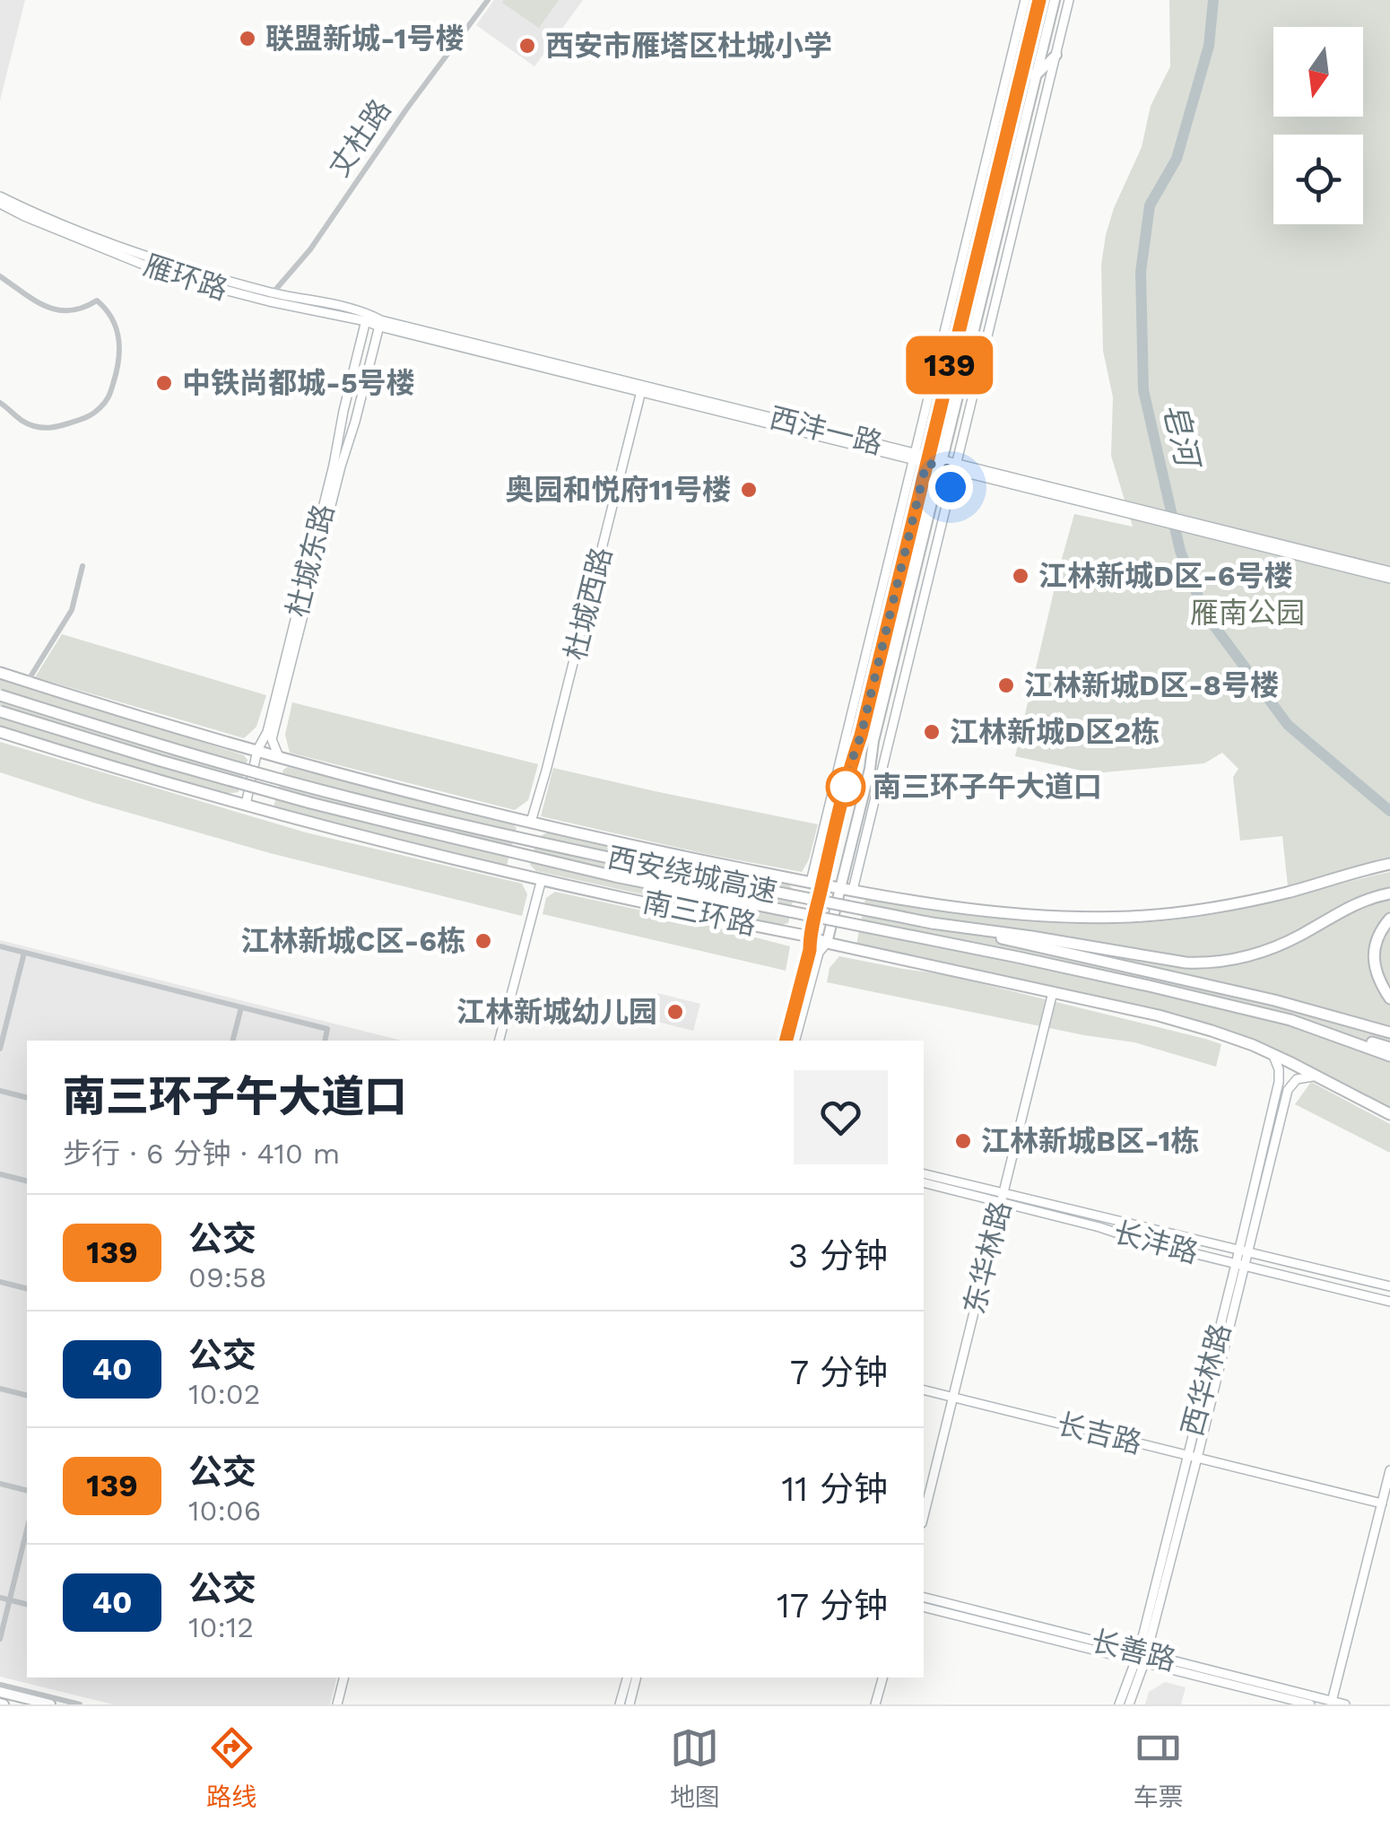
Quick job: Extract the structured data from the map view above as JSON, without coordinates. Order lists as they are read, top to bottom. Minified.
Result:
{"streets":{"highway":["西安绕城高速","南三环路"],"street":["丈杜路","雁环路","西沣一路","杜城东路","杜城西路","长沣路","东华林路","西华林路","长吉路","长善路"]},"crossings":[["丈杜路","雁环路"],["雁环路","西沣一路"],["雁环路","杜城东路"],["西沣一路","杜城东路"],["西沣一路","杜城西路"],["杜城东路","南三环路"],["杜城西路","南三环路"],["南三环路","东华林路"],["南三环路","西华林路"],["长沣路","东华林路"],["长沣路","西华林路"],["东华林路","长吉路"],["西华林路","长吉路"],["西华林路","长善路"]],"water":["皂河"],"parks":["雁南公园"],"places":["联盟新城-1号楼","西安市雁塔区杜城小学","中铁尚都城-5号楼","奥园和悦府11号楼","江林新城D区-6号楼","江林新城D区-8号楼","江林新城D区2栋","南三环子午大道口","江林新城C区-6栋","江林新城幼儿园","江林新城B区-1栋"],"lines":["bus line 139"],"north":"bottom","page":{"on_map":"139","heading":["南三环子午大道口","步行 · 6 分钟 · 410 m"],"list":[{"mark":"139","name":"公交","note":"09:58","value":"3 分钟"},{"mark":"40","name":"公交","note":"10:02","value":"7 分钟"},{"mark":"139","name":"公交","note":"10:06","value":"11 分钟"},{"mark":"40","name":"公交","note":"10:12","value":"17 分钟"}],"tabs":["路线","地图","车票"]}}
